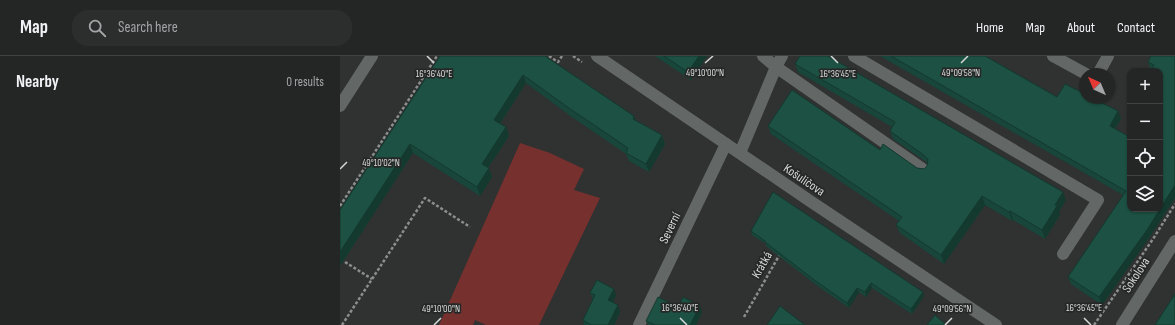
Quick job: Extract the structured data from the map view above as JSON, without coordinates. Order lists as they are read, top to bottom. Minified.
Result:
{"streets":{"street":["Košuličova","Severní","Sokolova"],"path":["Krátká"]},"crossings":[["Košuličova","Severní"]],"north":"top left","page":{"header":"Map","search":"Search here","nav":["Home","Map","About","Contact"],"heading":["Nearby","0 results"],"map_buttons":["+","−"]},"coordinates":["49°10'00\"N","49°09'58\"N","16°36'40\"E","16°36'45\"E","49°10'02\"N","49°09'56\"N"]}
